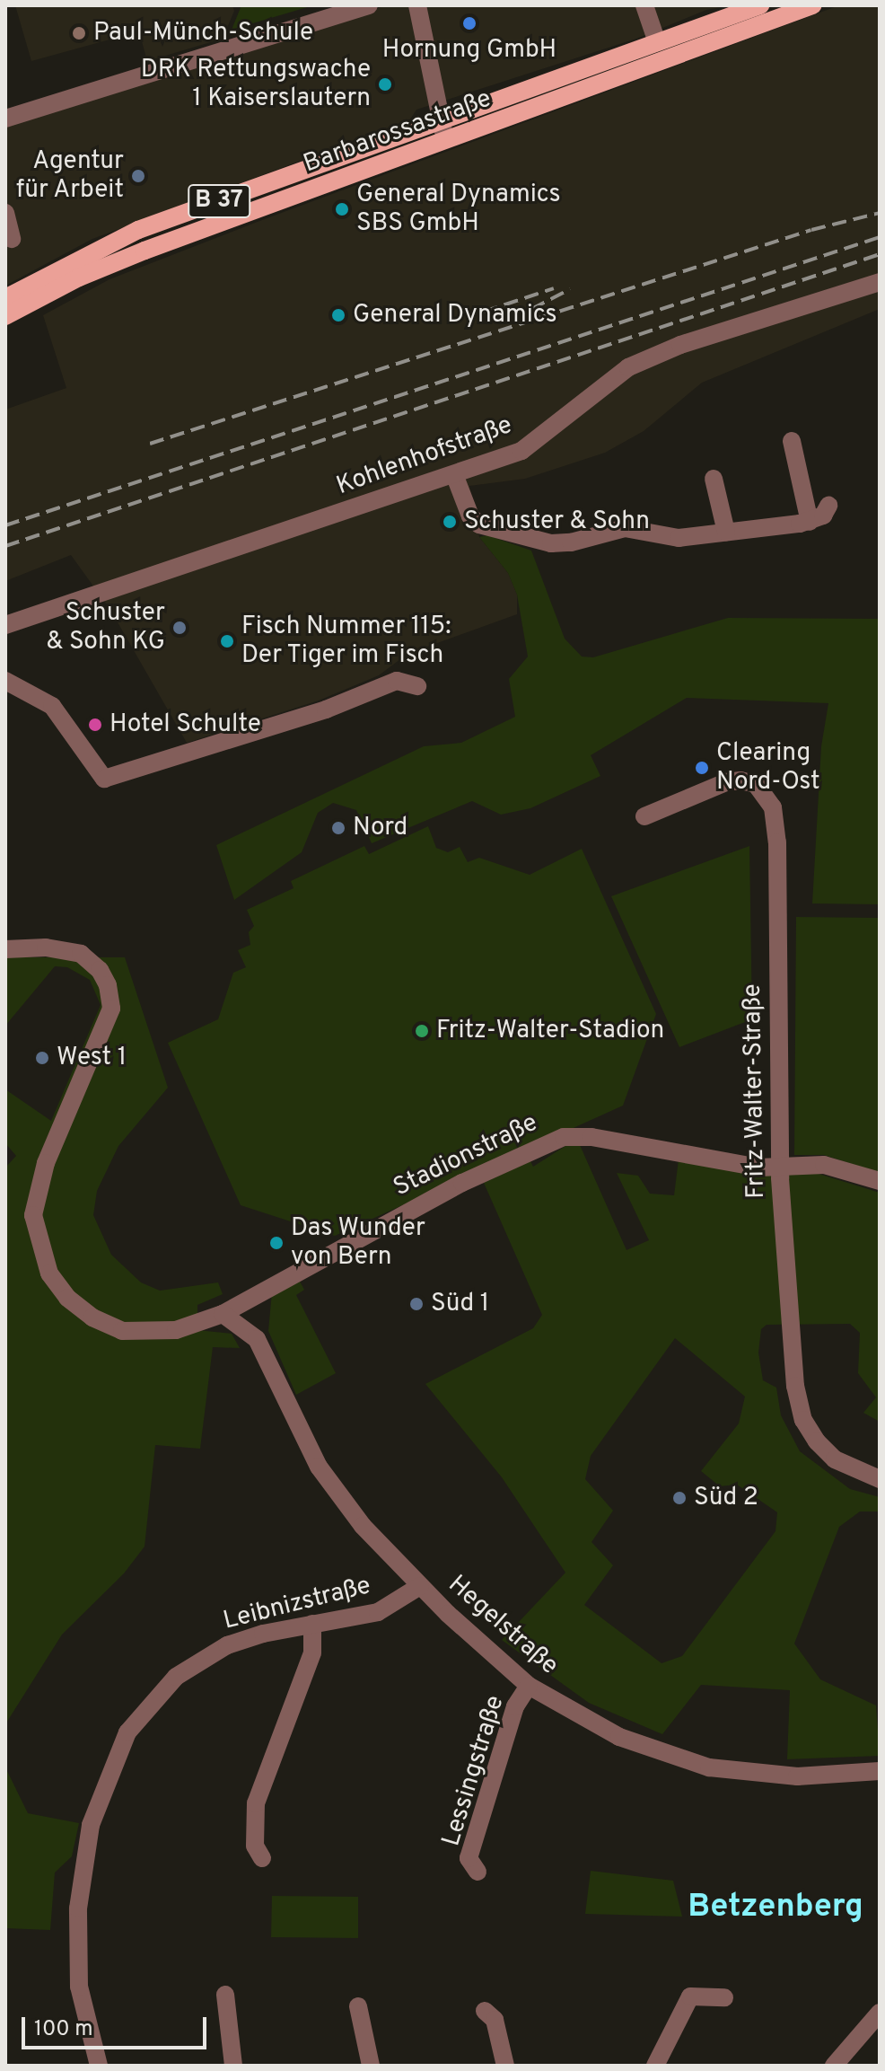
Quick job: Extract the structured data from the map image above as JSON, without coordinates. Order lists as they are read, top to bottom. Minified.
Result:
{"streets":{"main road":["Barbarossastraße","B 37"],"street":["Kohlenhofstraße","Fritz-Walter-Straße","Stadionstraße","Leibnizstraße","Hegelstraße","Lessingstraße"]},"crossings":[["Fritz-Walter-Straße","Stadionstraße"],["Stadionstraße","Hegelstraße"],["Leibnizstraße","Hegelstraße"],["Hegelstraße","Lessingstraße"]],"districts":["Betzenberg"],"places":["Hornung GmbH","Paul-Münch-Schule","DRK Rettungswache 1 Kaiserslautern","Agentur für Arbeit","General Dynamics SBS GmbH","General Dynamics","Schuster & Sohn","Schuster & Sohn KG","Fisch Nummer 115: Der Tiger im Fisch","Hotel Schulte","Clearing Nord-Ost","Nord","Fritz-Walter-Stadion","West 1","Das Wunder von Bern","Süd 1","Süd 2"],"scale_bar":"100 m"}
